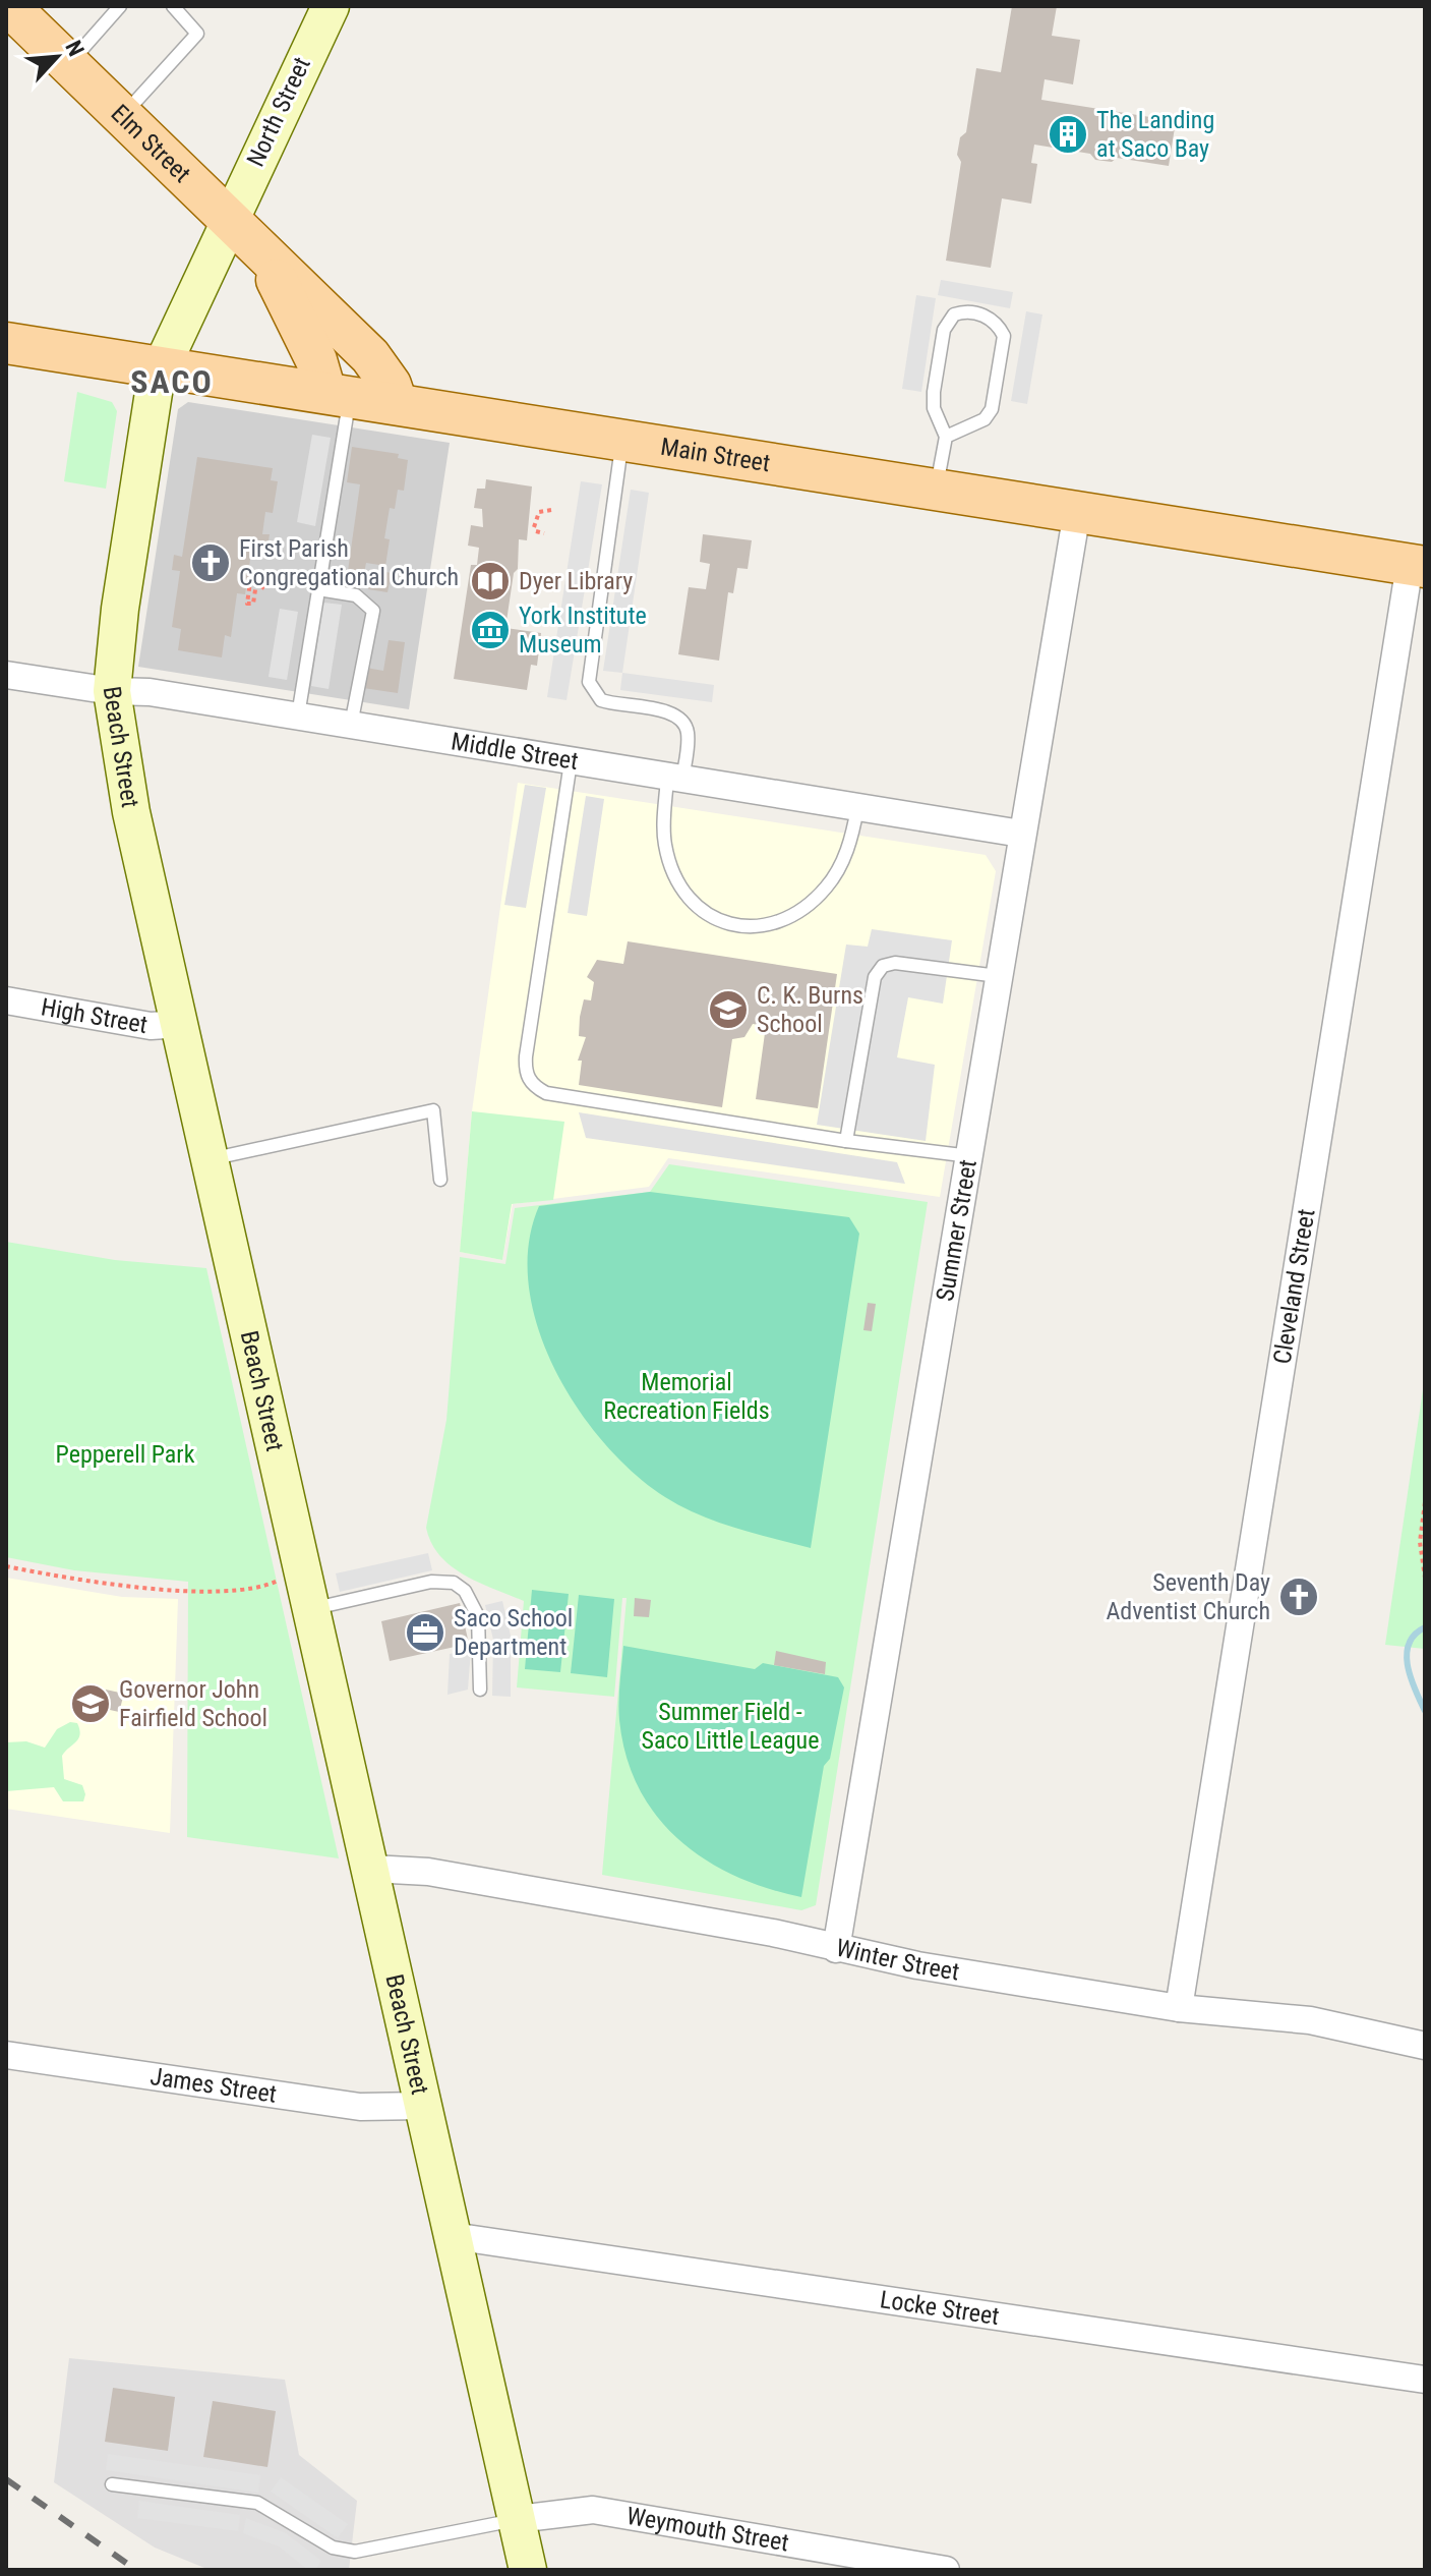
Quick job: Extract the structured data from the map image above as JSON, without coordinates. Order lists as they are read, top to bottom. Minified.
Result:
{"streets":{"main road":["North Street","Elm Street","Main Street","Beach Street"],"street":["Middle Street","High Street","Summer Street","Cleveland Street","Winter Street","James Street","Locke Street","Weymouth Street"]},"crossings":[["North Street","Elm Street"],["North Street","Beach Street"],["Elm Street","Main Street"],["Elm Street","Beach Street"],["Main Street","Beach Street"],["Main Street","Summer Street"],["Main Street","Cleveland Street"],["Beach Street","Middle Street"],["Beach Street","High Street"],["Beach Street","Winter Street"],["Beach Street","James Street"],["Beach Street","Locke Street"],["Beach Street","Weymouth Street"],["Middle Street","Summer Street"],["Summer Street","Winter Street"],["Cleveland Street","Winter Street"]],"districts":["SACO"],"parks":["Memorial Recreation Fields","Pepperell Park","Summer Field - Saco Little League"],"places":{"building":["The Landing at Saco Bay"],"church":["First Parish Congregational Church","Seventh Day Adventist Church"],"library":["Dyer Library"],"museum":["York Institute Museum"],"school or university":["C. K. Burns School","Governor John Fairfield School"],"office":["Saco School Department"]},"north":"top right"}
